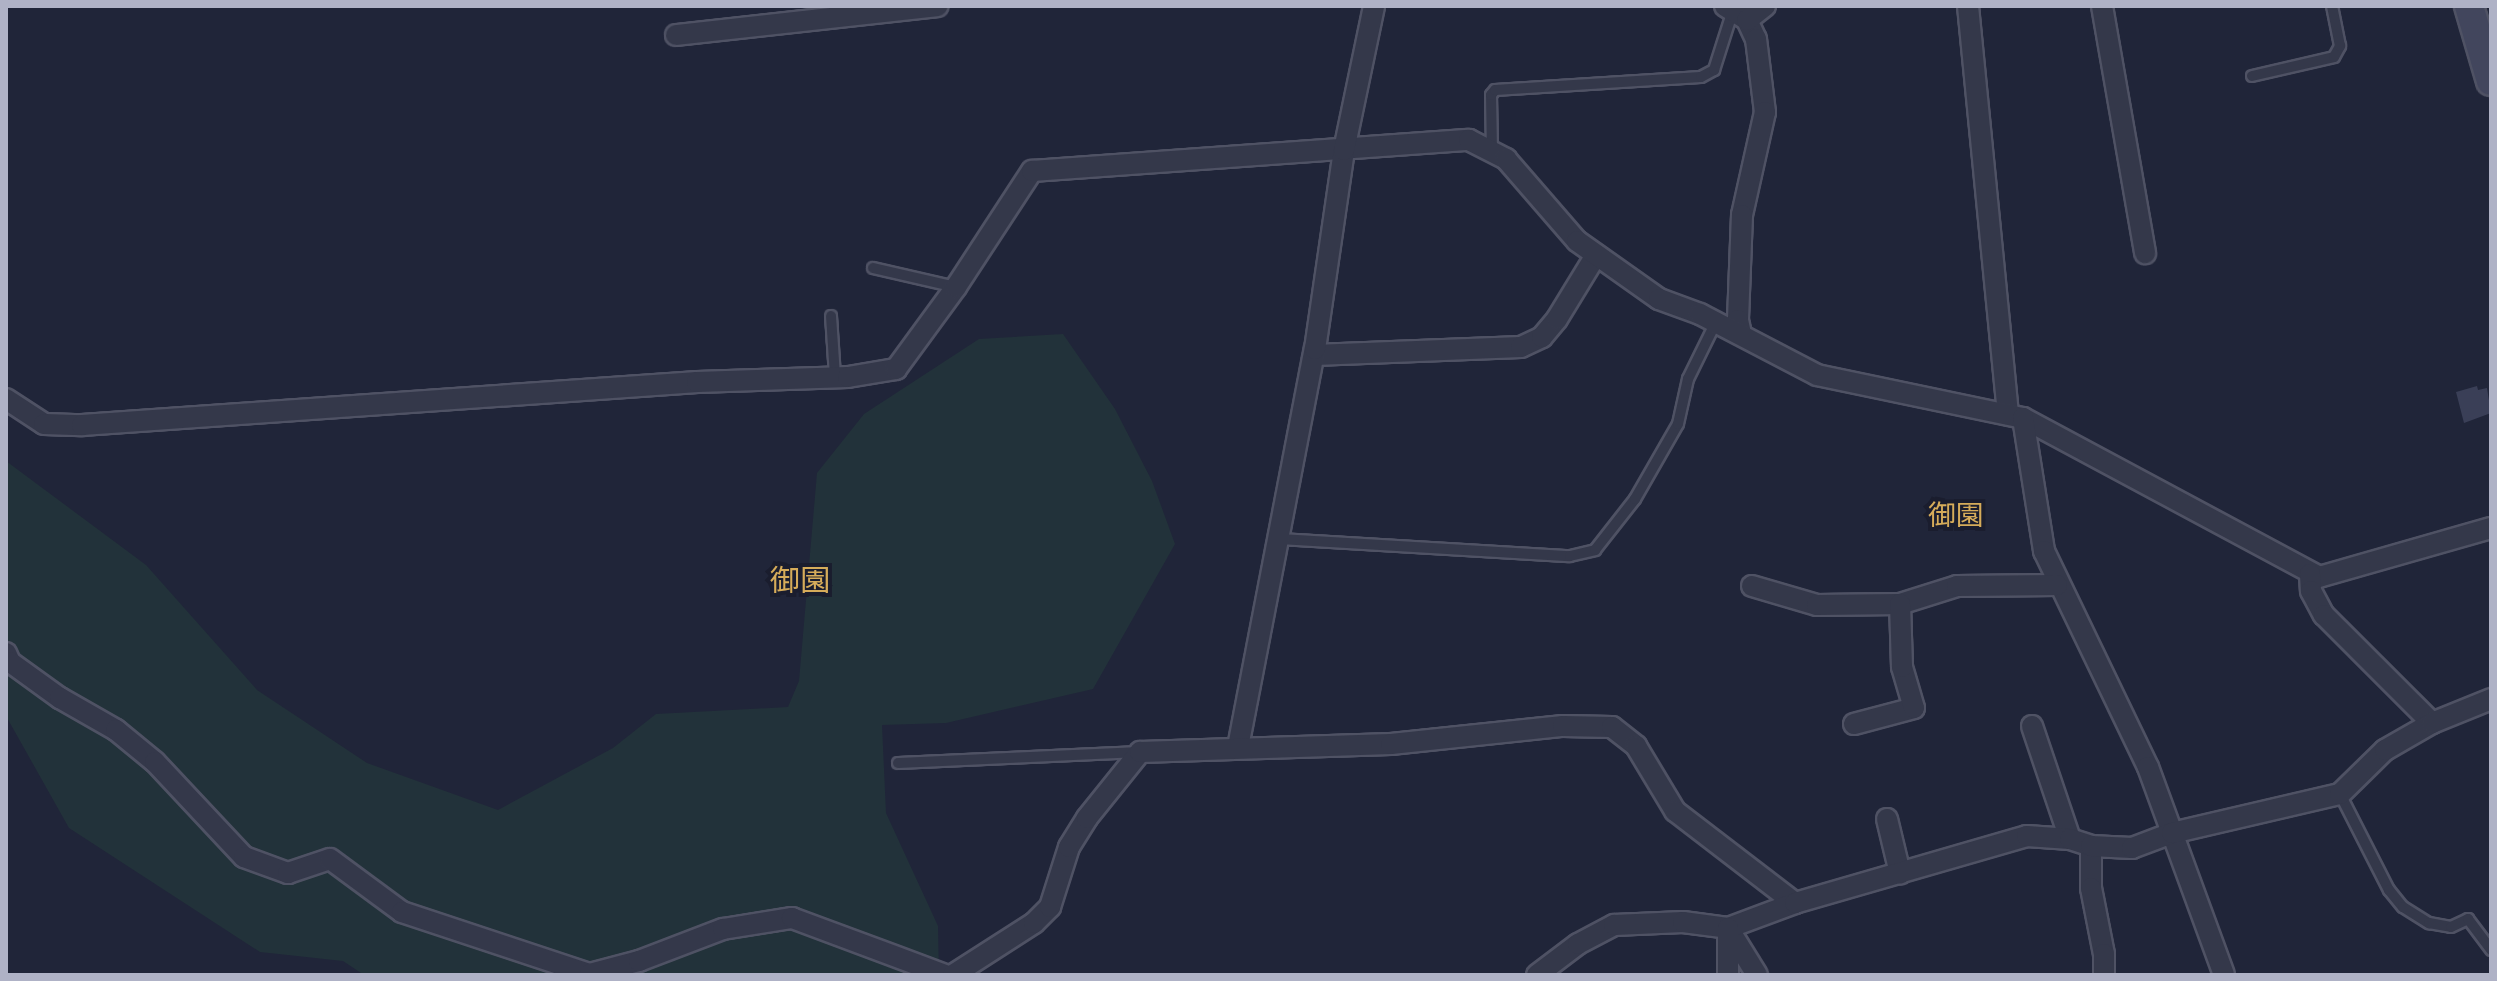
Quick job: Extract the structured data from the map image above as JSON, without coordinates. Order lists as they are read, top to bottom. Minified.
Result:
{"districts":["御園","御園"]}
